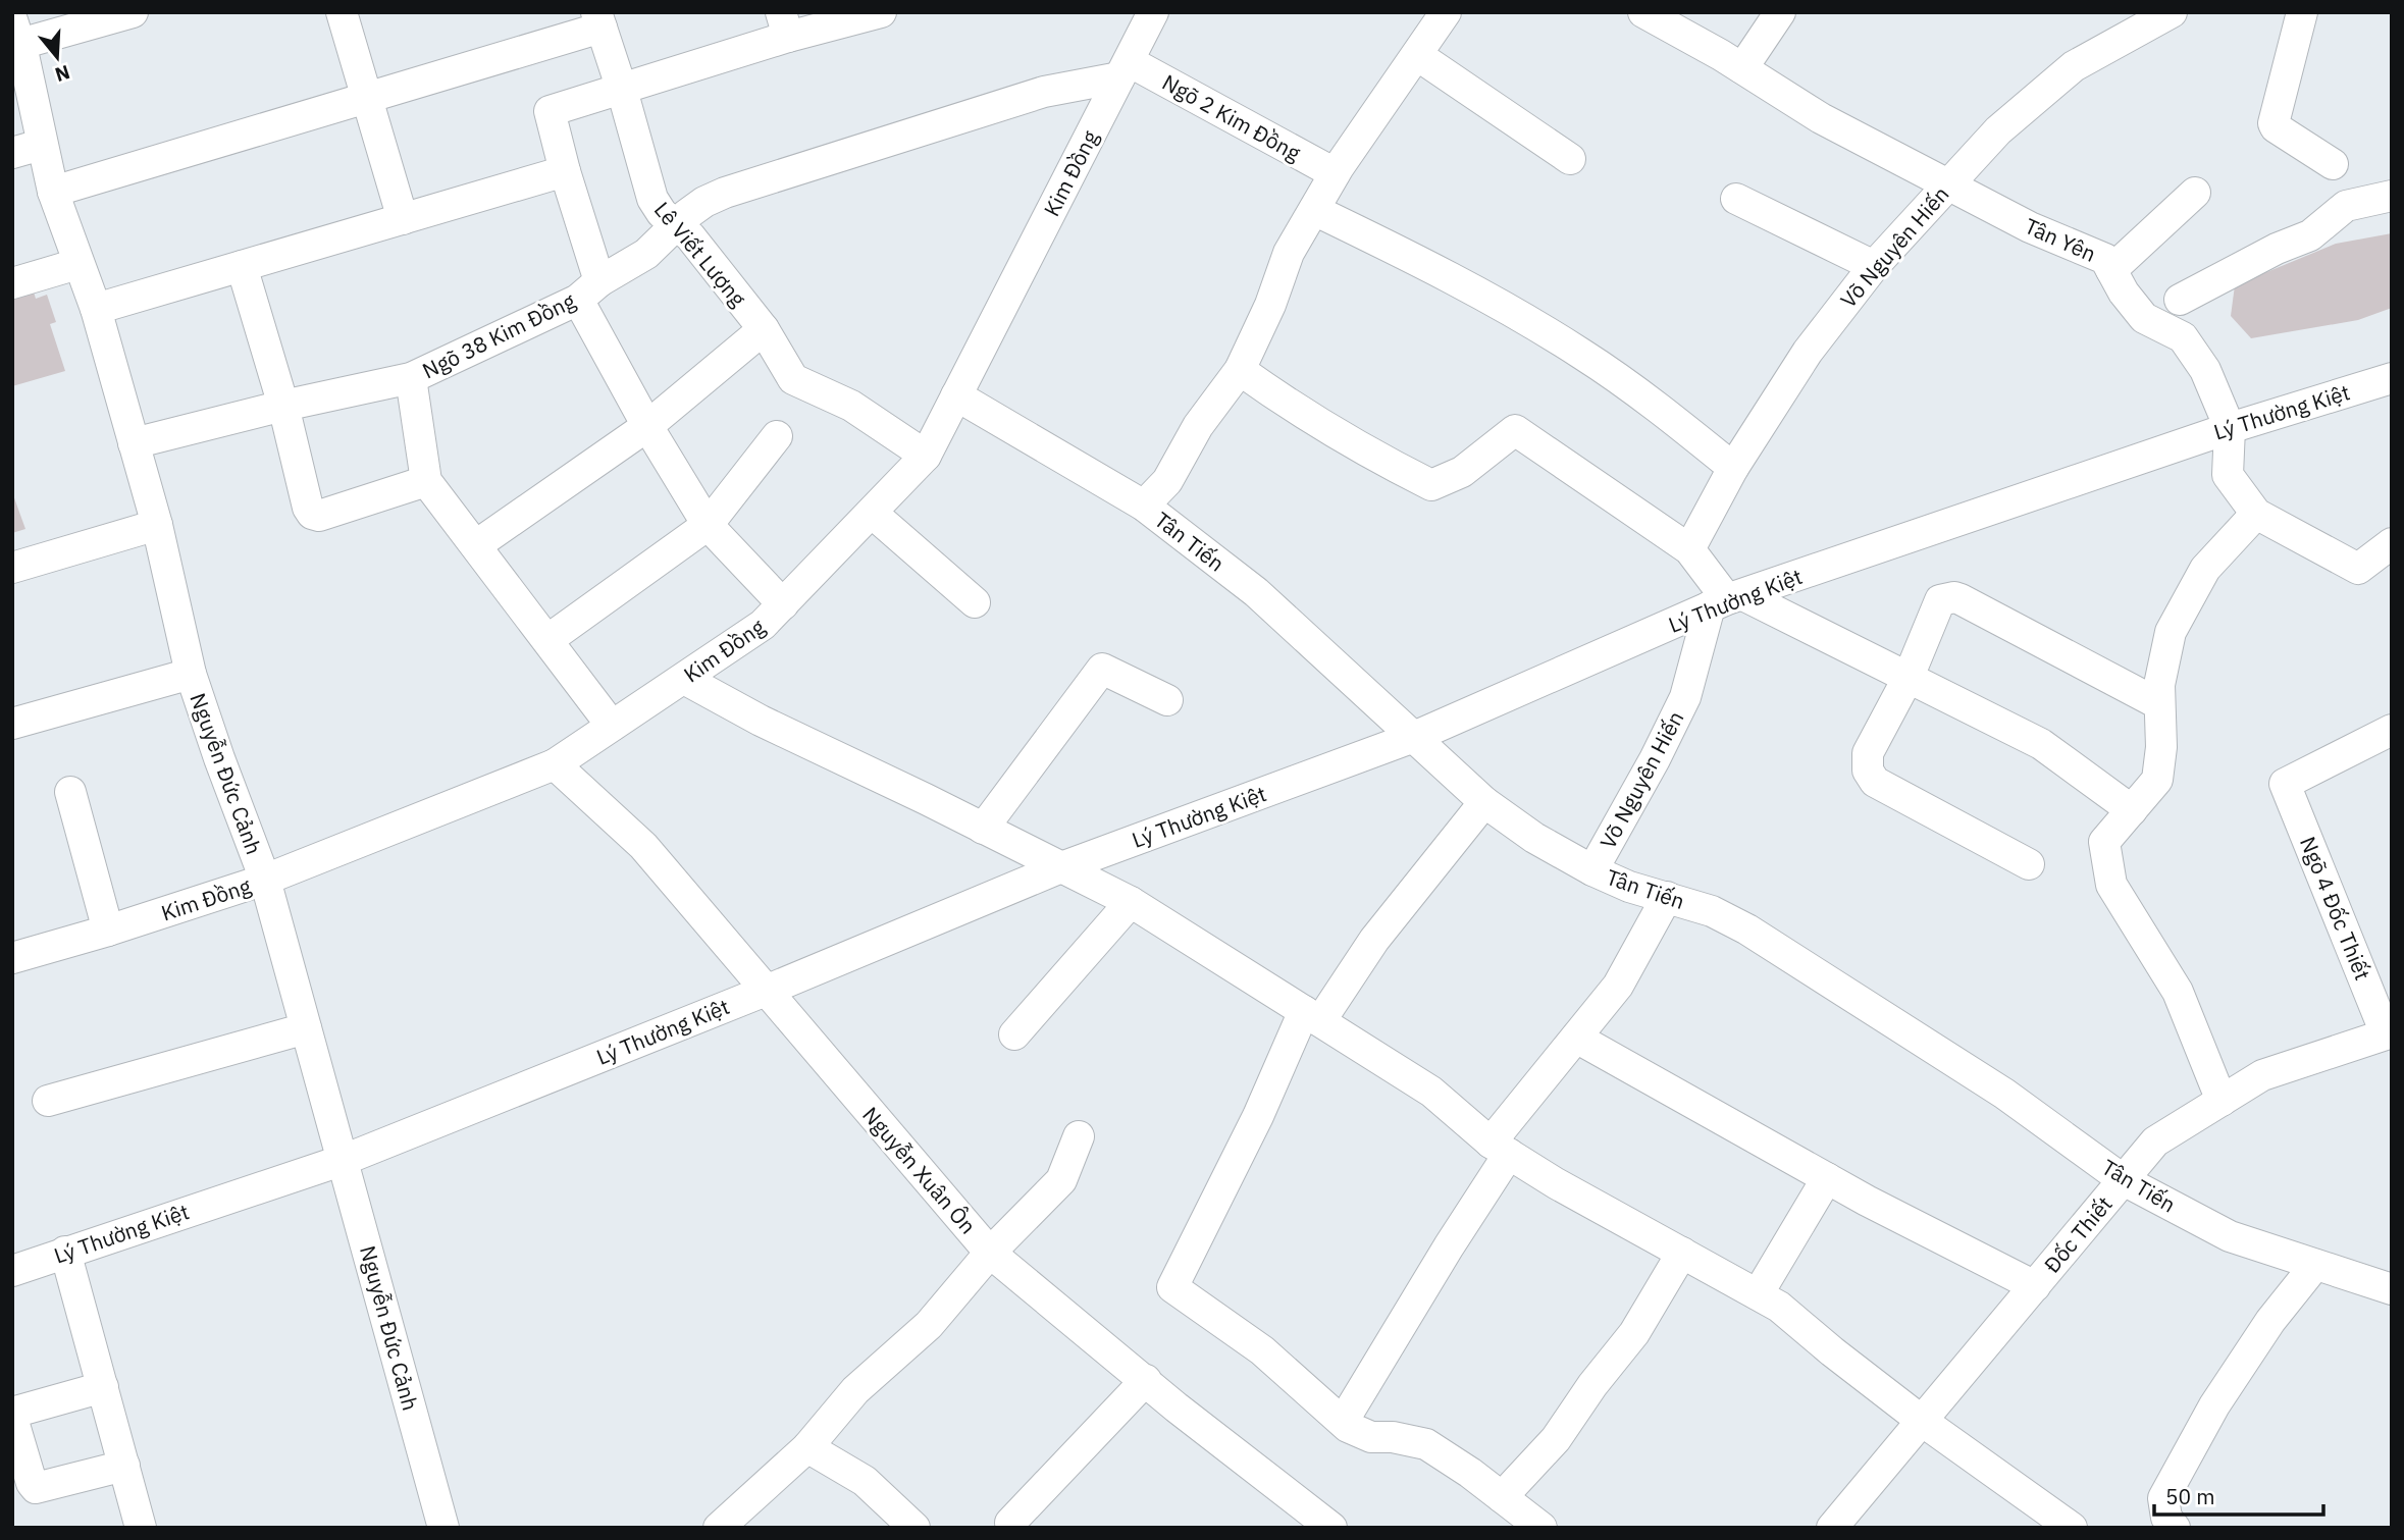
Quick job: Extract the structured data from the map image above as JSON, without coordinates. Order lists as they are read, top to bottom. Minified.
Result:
{"streets":{"street":["Ngõ 2 Kim Đồng","Kim Đồng","Tân Yên","Võ Nguyên Hiến","Lê Viết Lượng","Ngõ 38 Kim Đồng","Lý Thường Kiệt","Tân Tiến","Nguyễn Đức Cảnh","Ngõ 4 Đốc Thiết","Nguyễn Xuân Ôn","Đốc Thiết"]},"crossings":[["Ngõ 2 Kim Đồng","Kim Đồng"],["Ngõ 2 Kim Đồng","Ngõ 38 Kim Đồng"],["Kim Đồng","Lê Viết Lượng"],["Kim Đồng","Ngõ 38 Kim Đồng"],["Kim Đồng","Tân Tiến"],["Kim Đồng","Nguyễn Đức Cảnh"],["Kim Đồng","Nguyễn Xuân Ôn"],["Tân Yên","Võ Nguyên Hiến"],["Tân Yên","Lý Thường Kiệt"],["Võ Nguyên Hiến","Lý Thường Kiệt"],["Võ Nguyên Hiến","Tân Tiến"],["Lê Viết Lượng","Ngõ 38 Kim Đồng"],["Ngõ 38 Kim Đồng","Nguyễn Đức Cảnh"],["Lý Thường Kiệt","Tân Tiến"],["Lý Thường Kiệt","Nguyễn Đức Cảnh"],["Lý Thường Kiệt","Nguyễn Xuân Ôn"],["Tân Tiến","Đốc Thiết"],["Ngõ 4 Đốc Thiết","Đốc Thiết"]],"scale_bar":"50 m","north":"bottom"}
